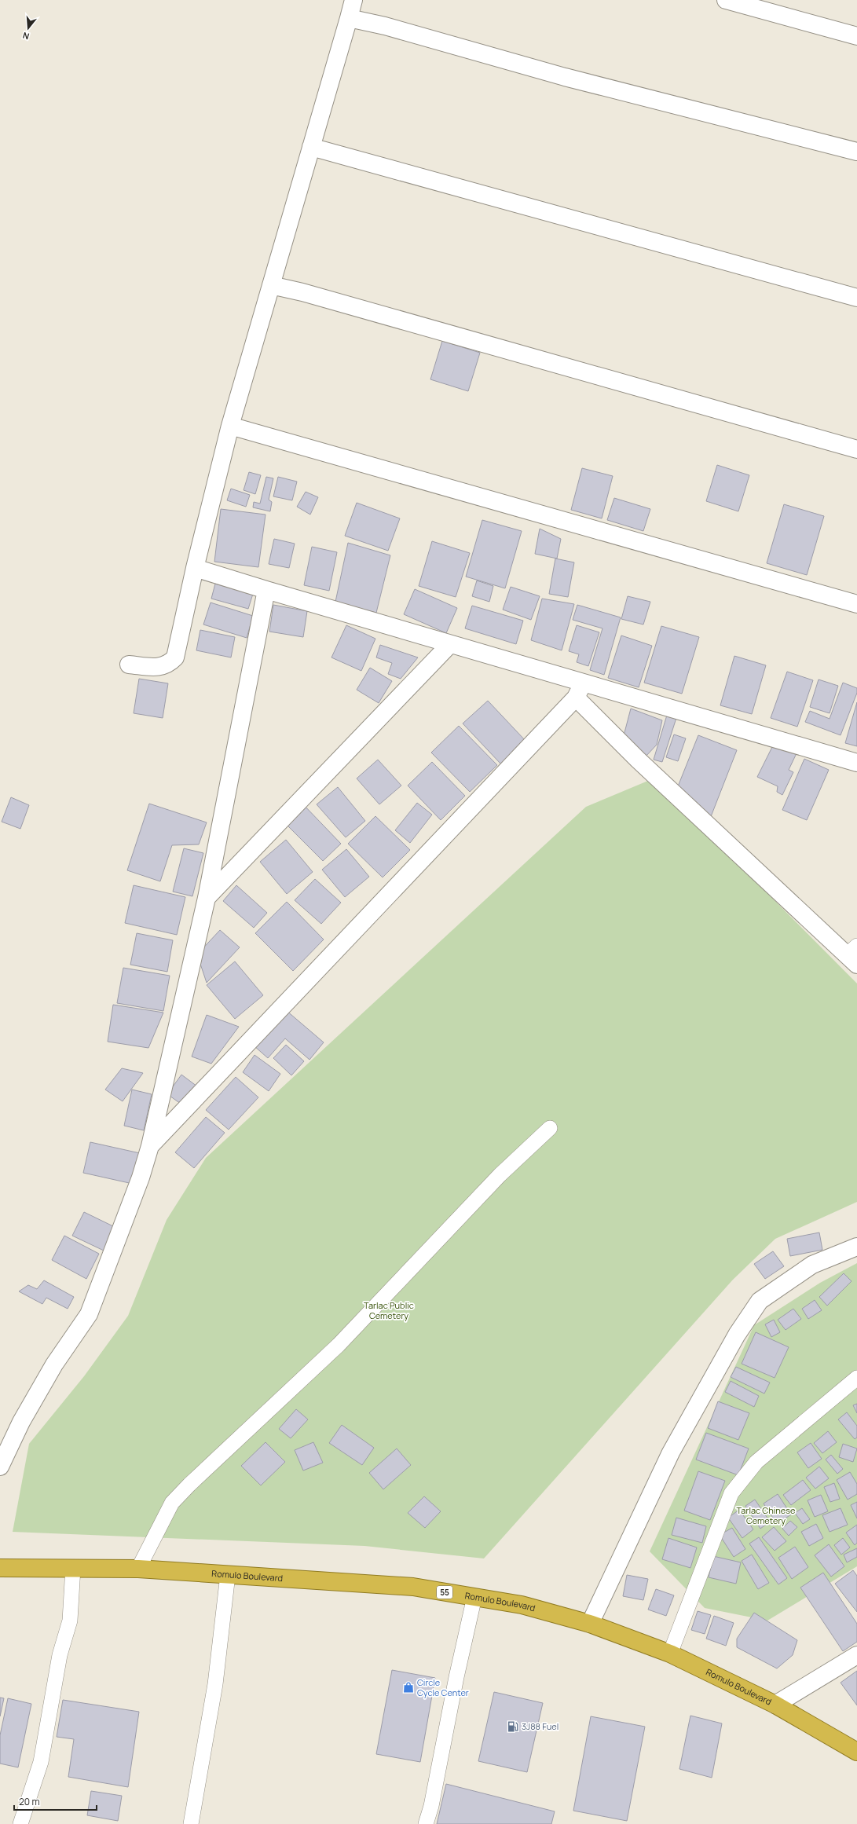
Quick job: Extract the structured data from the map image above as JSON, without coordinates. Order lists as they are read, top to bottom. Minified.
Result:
{"streets":{"highway":["Romulo Boulevard","55"]},"parks":["Tarlac Public Cemetery","Tarlac Chinese Cemetery"],"places":{"shop":["Circle Cycle Center"],"fuel station":["3J88 Fuel"]},"scale_bar":"20 m","north":"bottom"}
